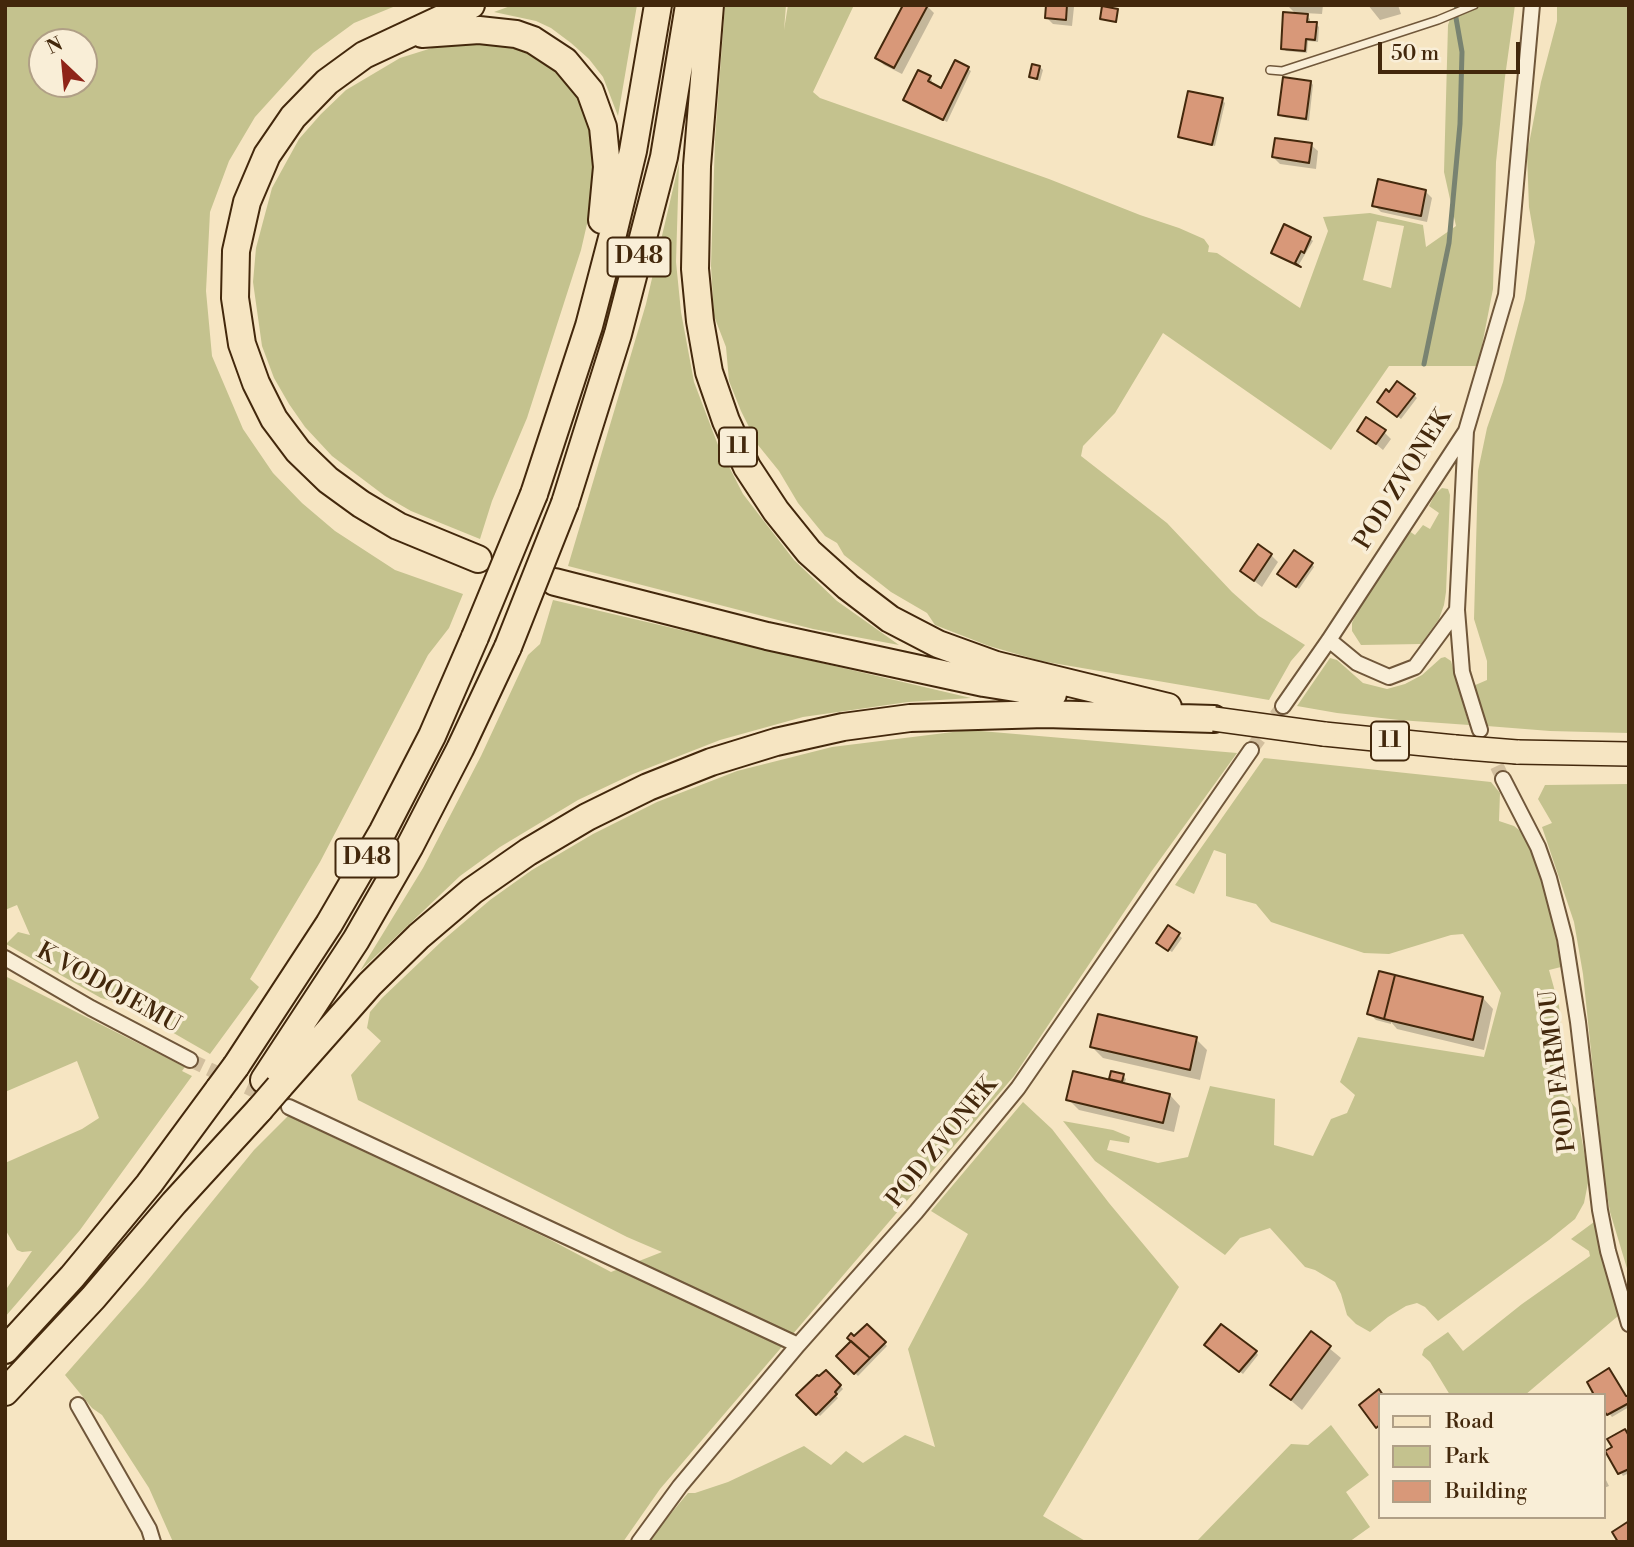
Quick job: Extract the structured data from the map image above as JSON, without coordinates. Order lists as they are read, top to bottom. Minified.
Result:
{"streets":{"highway":["D48","11"],"street":["POD ZVONEK","K VODOJEMU","POD FARMOU"]},"legend":["Road","Park","Building"],"scale_bar":"50 m","north":"top left"}
